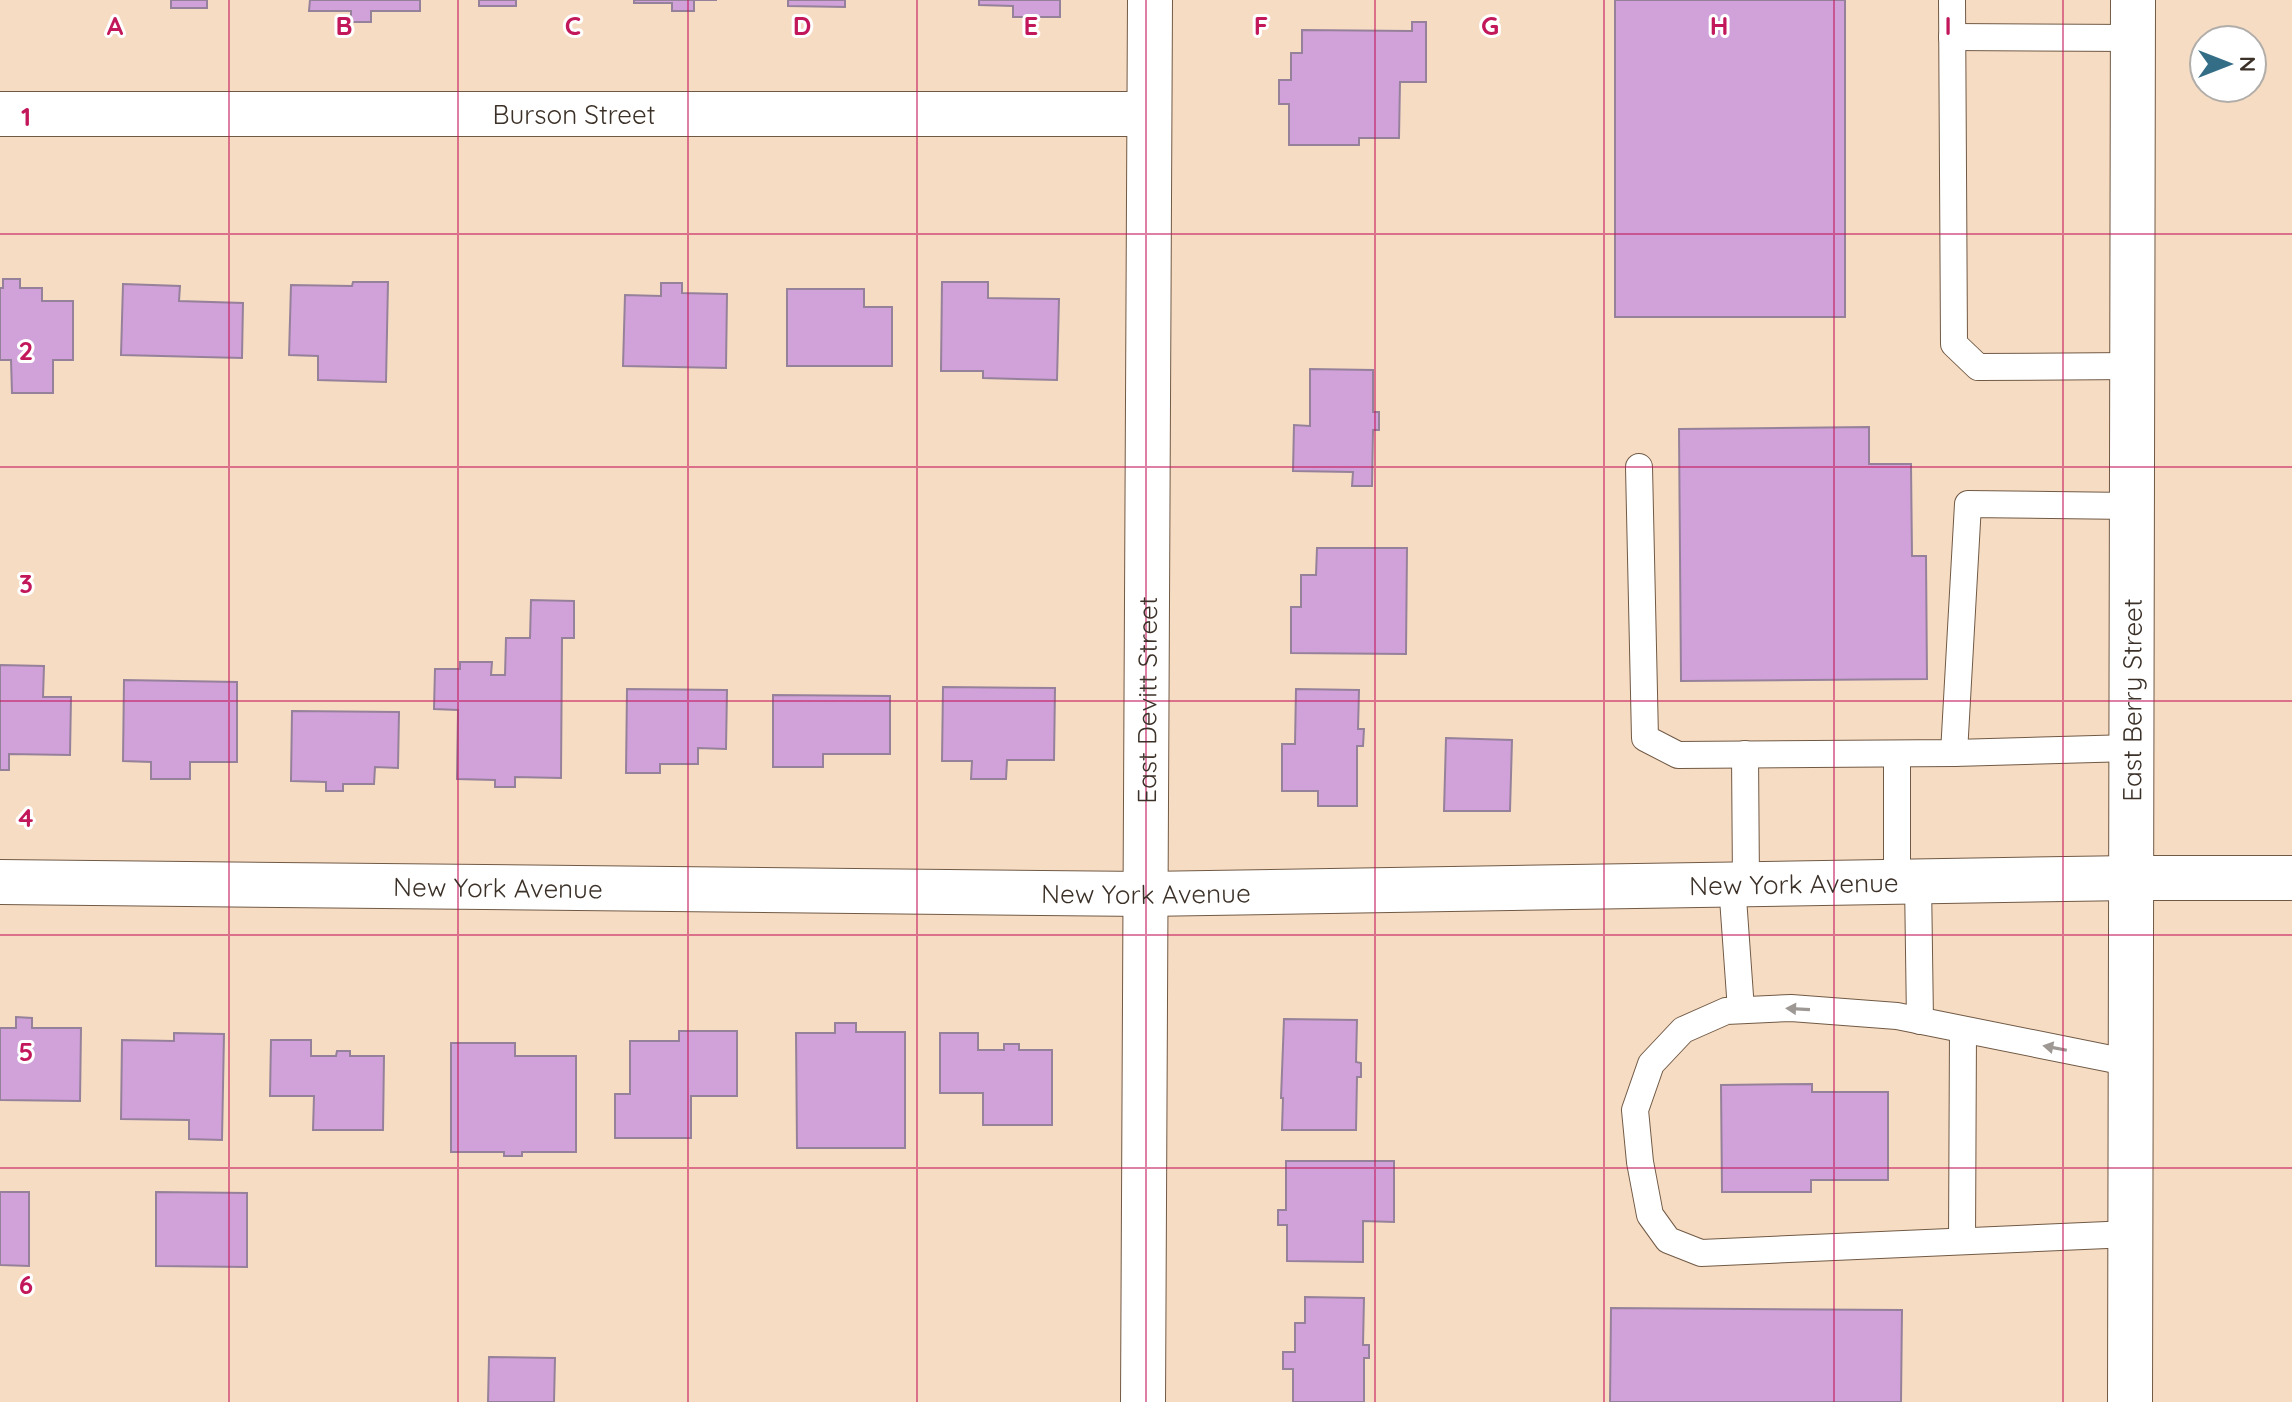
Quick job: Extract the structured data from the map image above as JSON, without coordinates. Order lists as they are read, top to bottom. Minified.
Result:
{"streets":{"street":["Burson Street","East Devitt Street","East Berry Street","New York Avenue"]},"crossings":[["Burson Street","East Devitt Street"],["East Devitt Street","New York Avenue"],["East Berry Street","New York Avenue"]],"north":"right","grid":{"columns":["A","B","C","D","E","F","G","H","I"],"rows":["1","2","3","4","5","6"]}}
